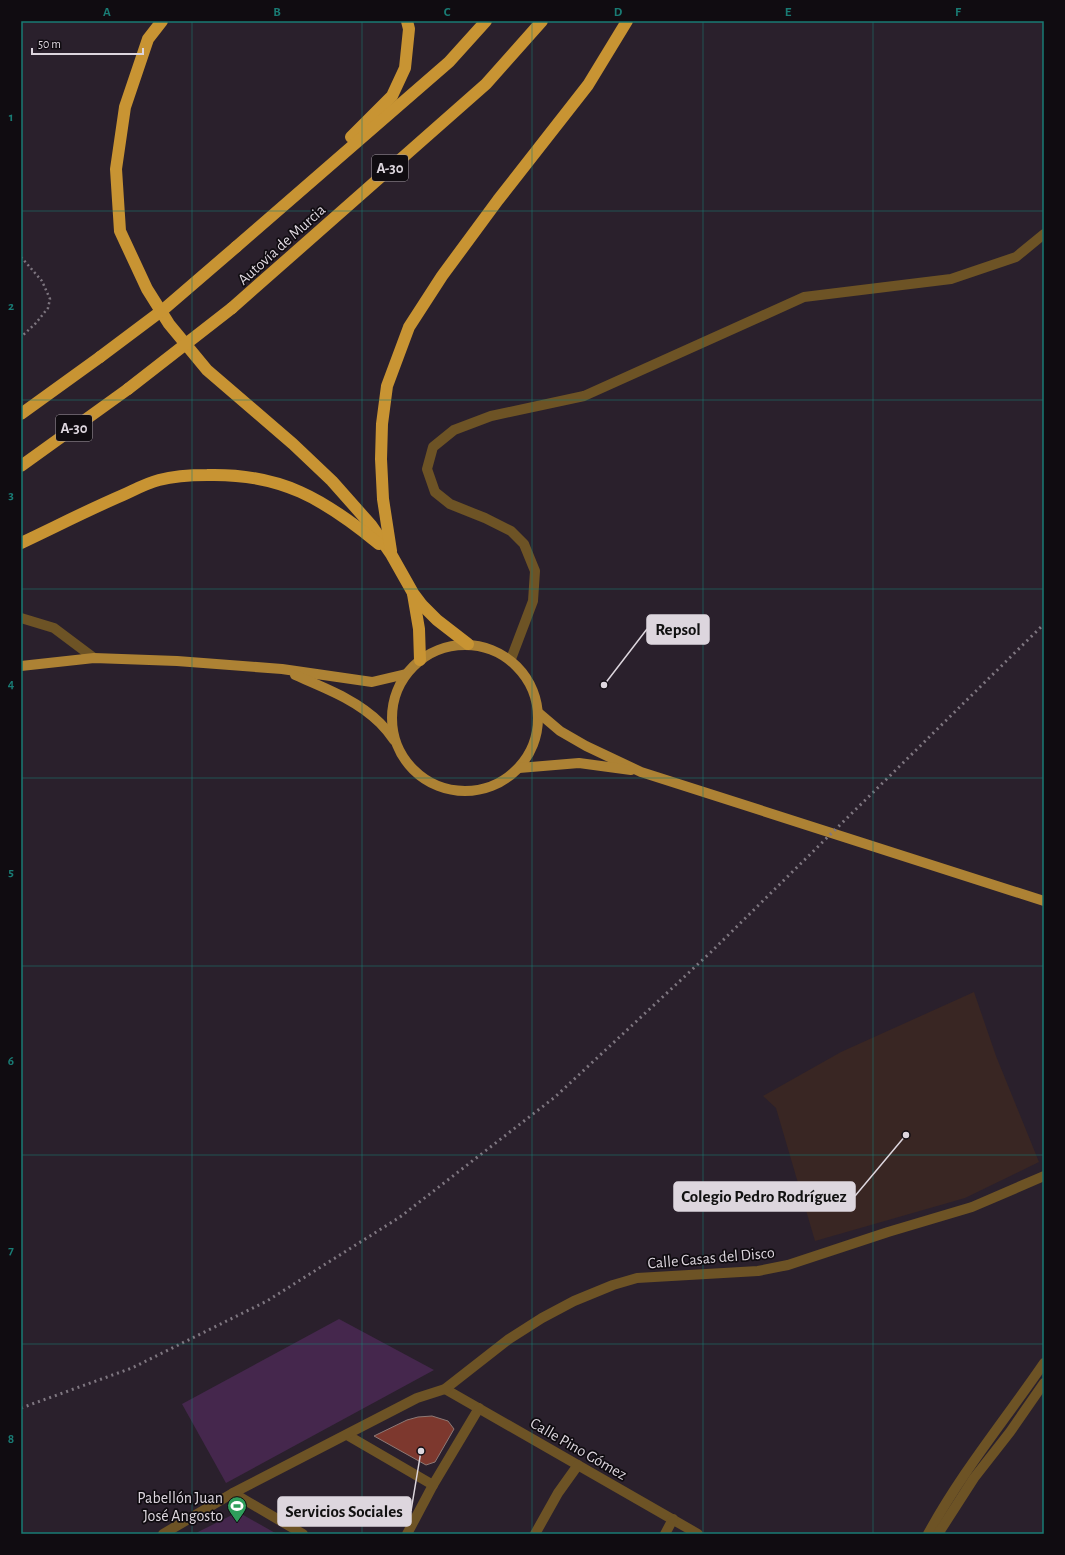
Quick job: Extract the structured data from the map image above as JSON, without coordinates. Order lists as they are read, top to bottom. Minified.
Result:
{"streets":{"highway":["A-30","Autovía de Murcia"],"street":["Calle Casas del Disco","Calle Pino Gómez"]},"crossings":[["Calle Casas del Disco","Calle Pino Gómez"]],"places":{"other":["Repsol","Colegio Pedro Rodríguez","Servicios Sociales"],"sports":["Pabellón Juan José Angosto"]},"scale_bar":"50 m","grid":{"columns":["A","B","C","D","E","F"],"rows":["1","2","3","4","5","6","7","8"]}}
